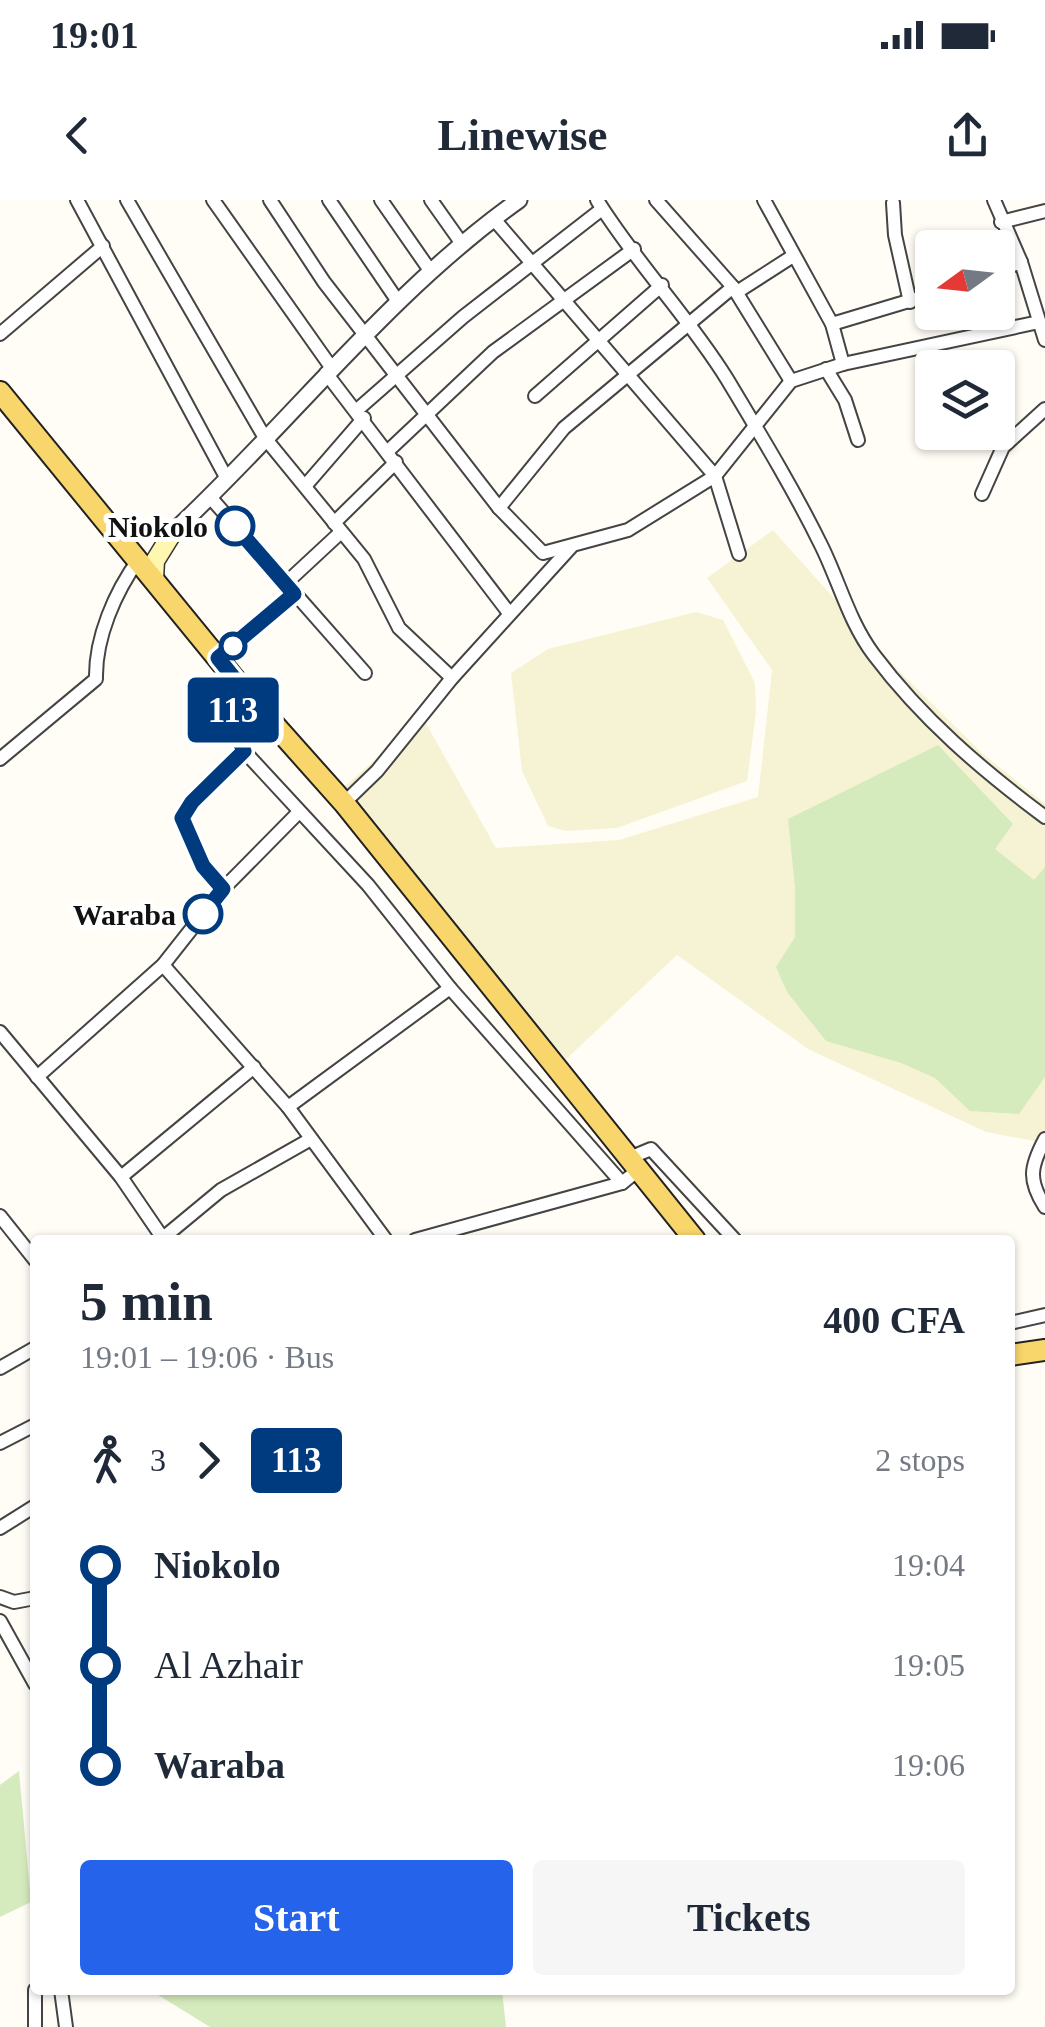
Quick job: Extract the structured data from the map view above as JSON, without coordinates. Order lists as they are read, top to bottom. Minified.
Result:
{"places":["Niokolo","Waraba"],"lines":["bus line 113"],"north":"left","page":{"status":"19:01","header":"Linewise","on_map":"113","heading":["5 min","19:01 – 19:06 · Bus","400 CFA"],"legs":["3","113","2 stops"],"list":[{"name":"Niokolo","value":"19:04"},{"name":"Al Azhair","value":"19:05"},{"name":"Waraba","value":"19:06"}],"buttons":["Start","Tickets"]}}
